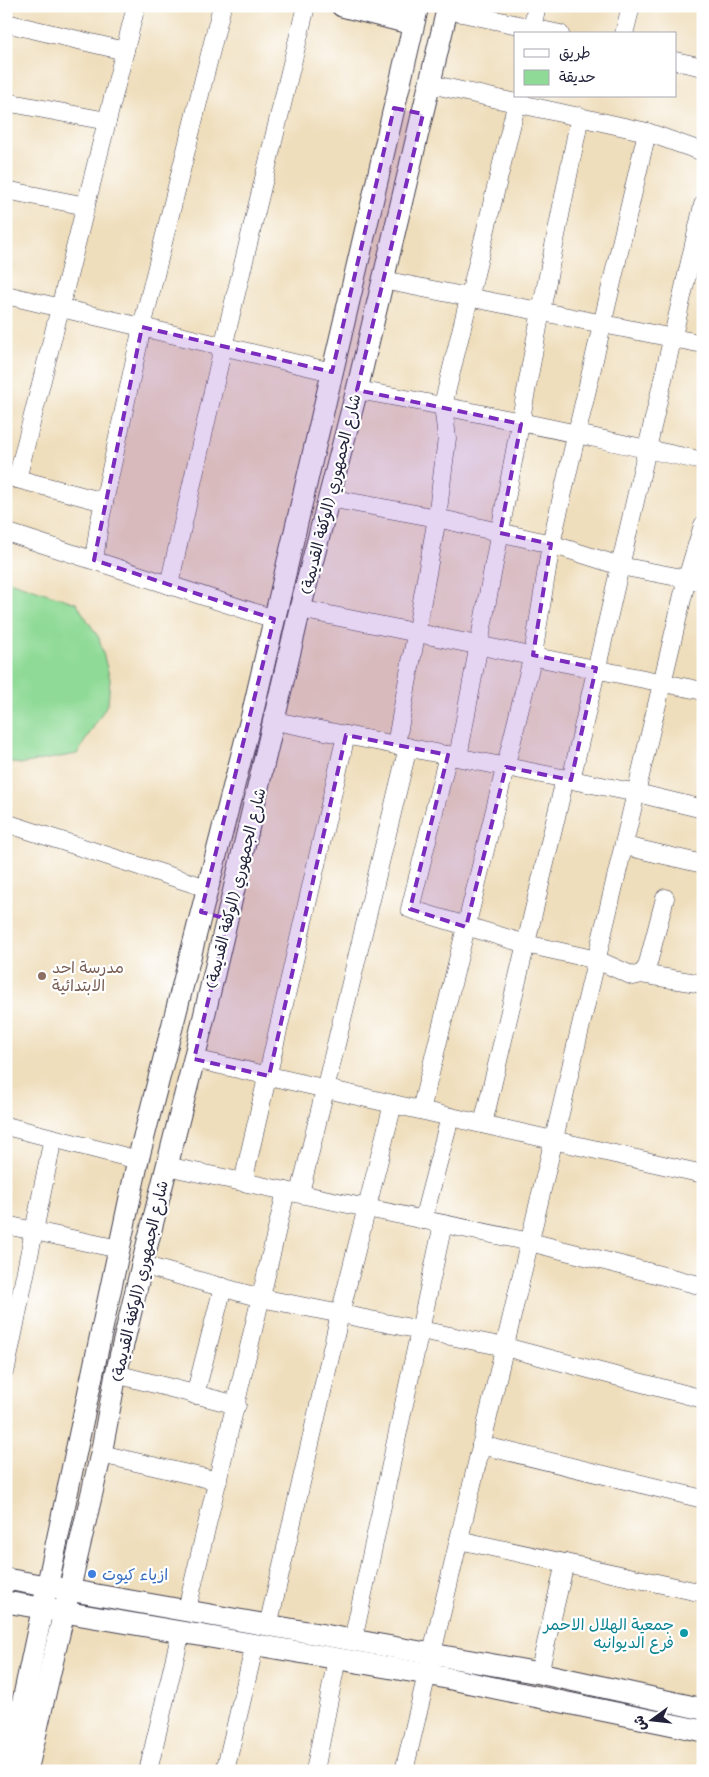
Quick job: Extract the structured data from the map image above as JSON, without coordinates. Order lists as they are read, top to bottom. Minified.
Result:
{"streets":{"main road":["شارع الجمهوري (الوكفة القديمة)"]},"places":["مدرسة احد الابتدائية","ازياء كيوت","جمعية الهلال الاحمر فرع الديوانيه"],"legend":["طريق","حديقة"],"north":"left"}
